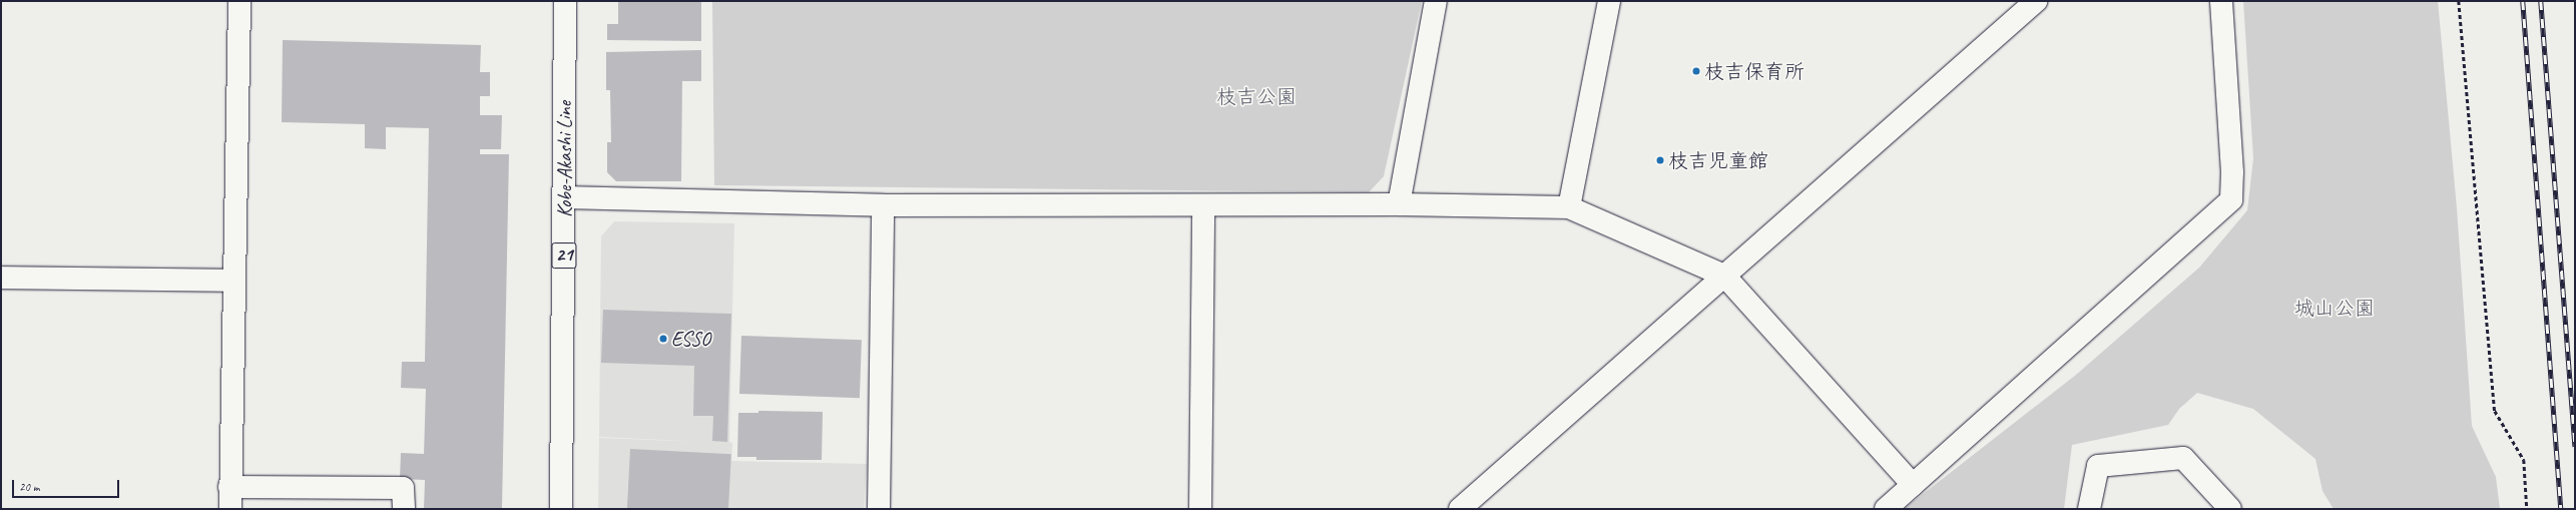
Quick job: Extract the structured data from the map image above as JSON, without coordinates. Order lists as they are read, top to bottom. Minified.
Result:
{"streets":{"street":["Kobe-Akashi Line","21"]},"parks":["枝吉公園","城山公園"],"places":["枝吉保育所","枝吉児童館","ESSO"],"scale_bar":"20 m"}
